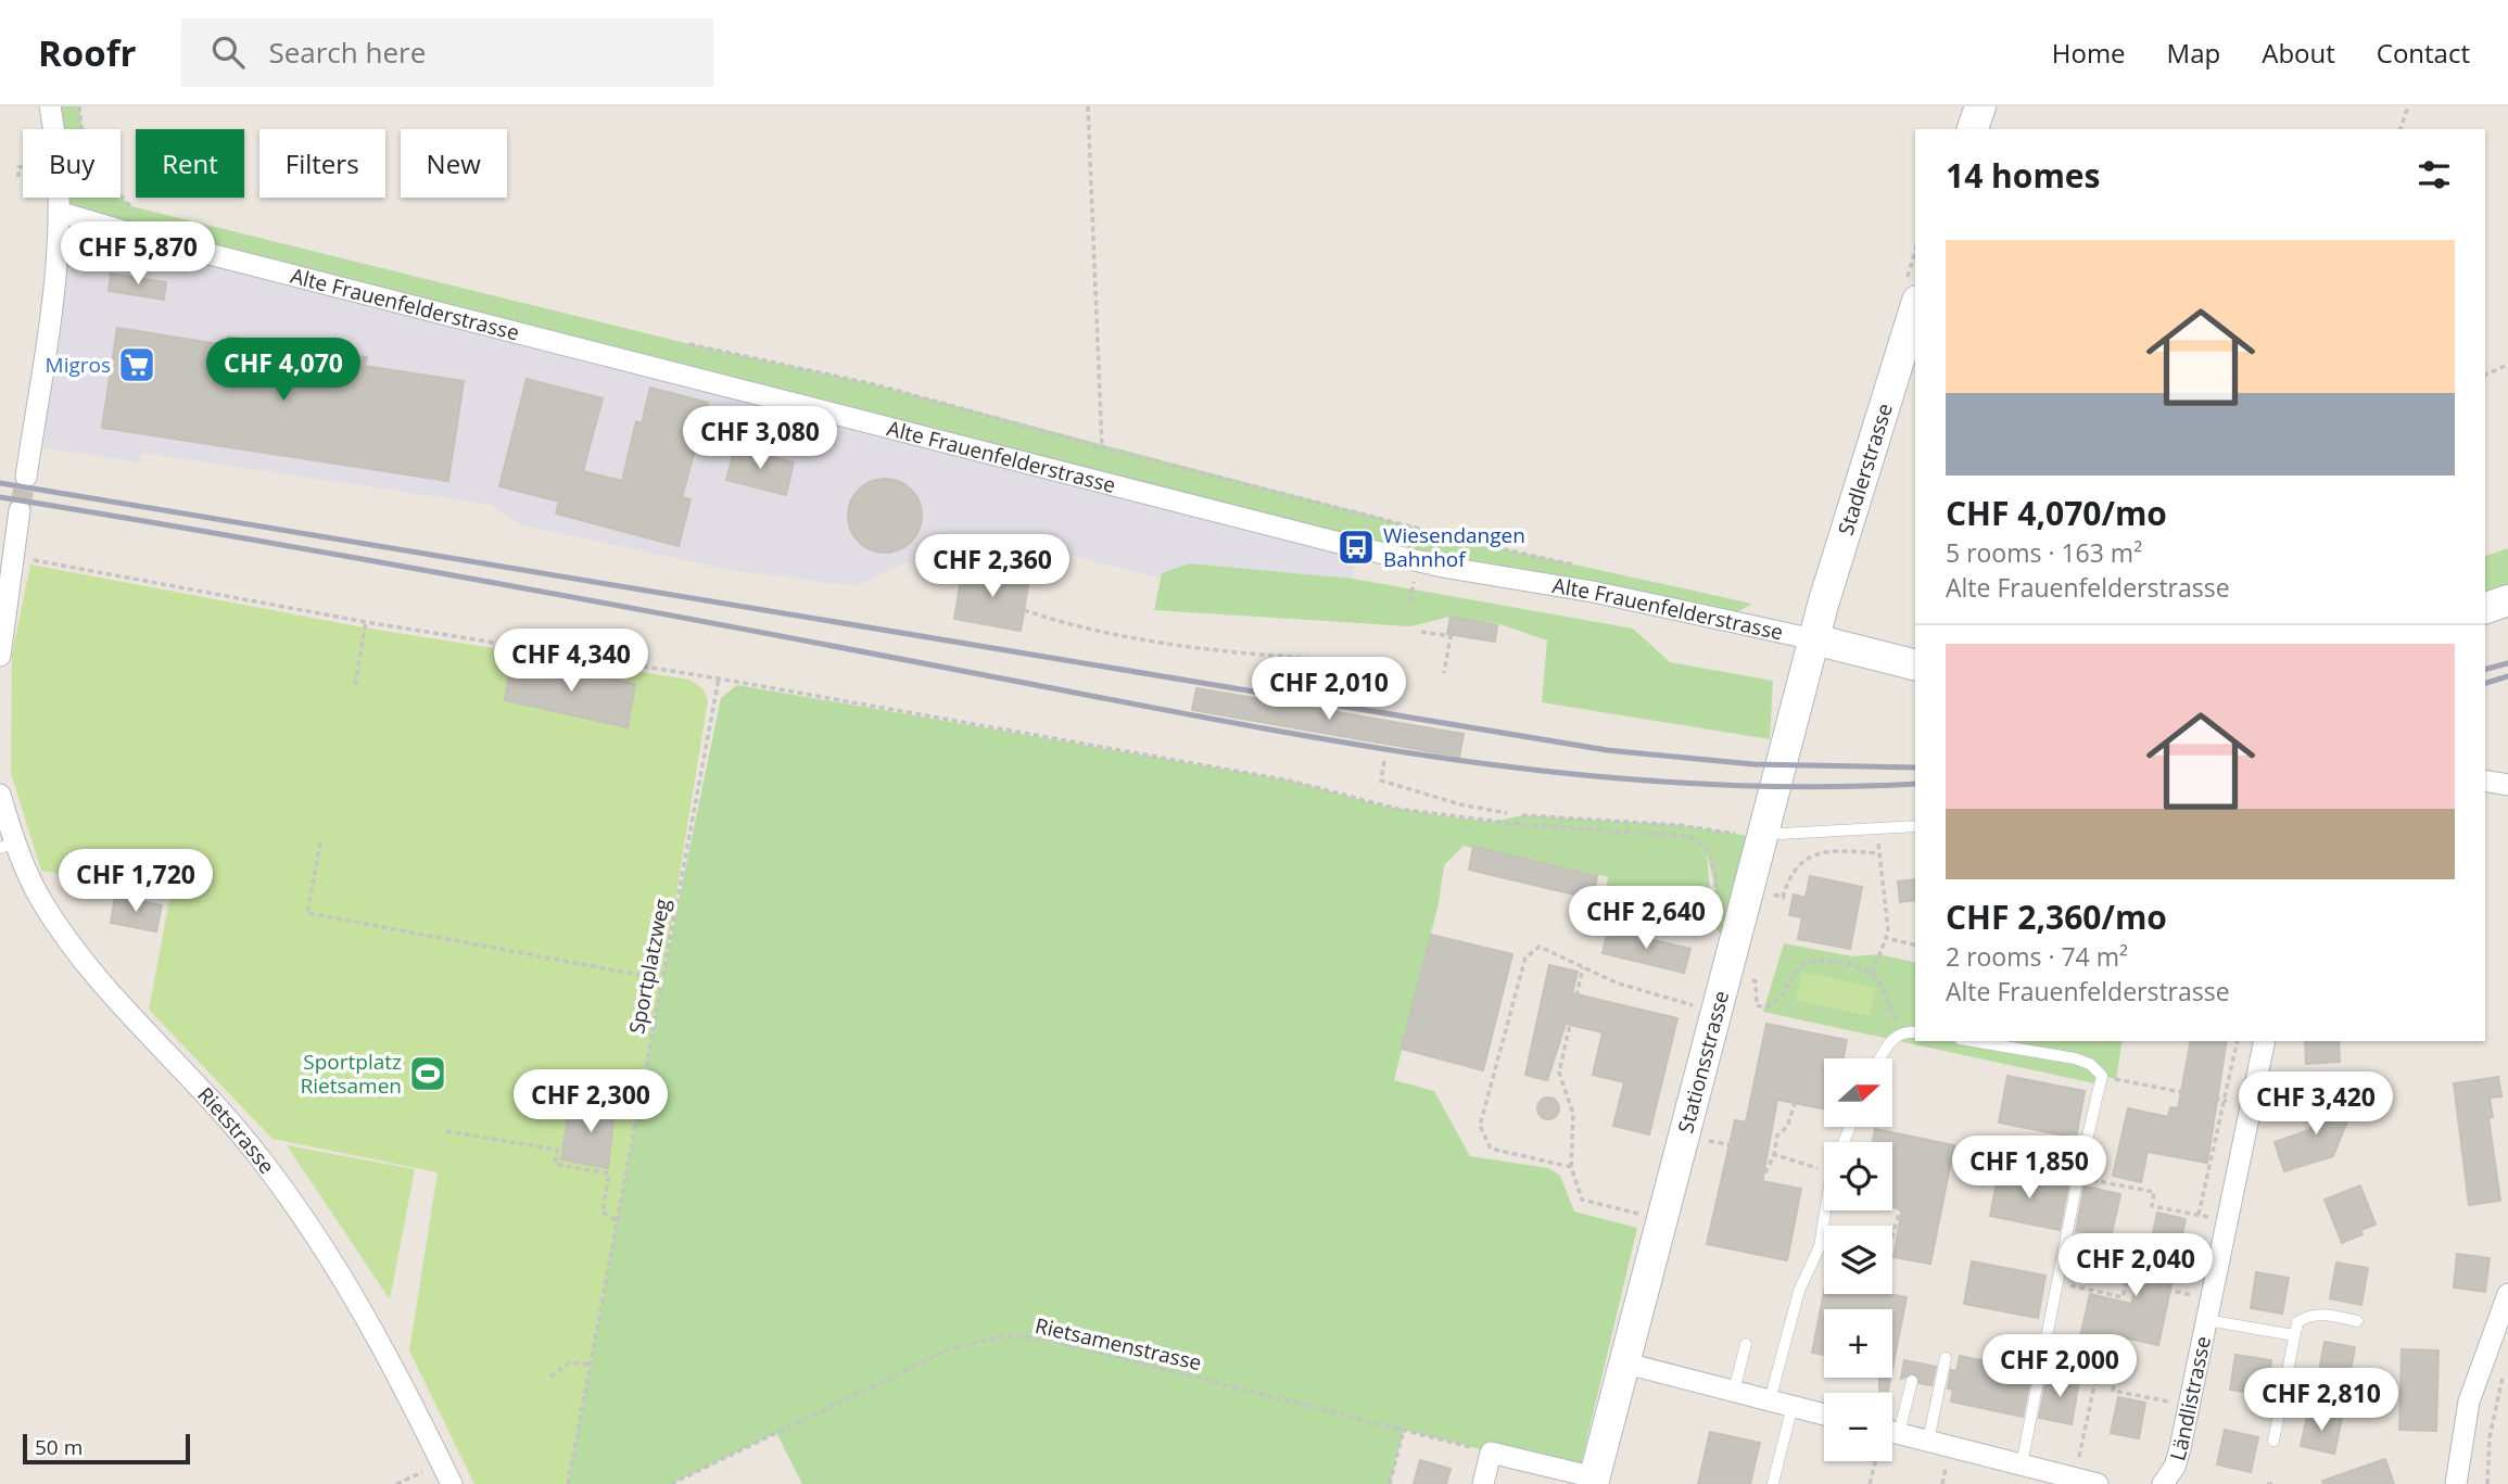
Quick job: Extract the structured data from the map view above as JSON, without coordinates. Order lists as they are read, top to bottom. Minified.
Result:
{"streets":{"main road":["Stadlerstrasse","Stationsstrasse"],"street":["Alte Frauenfelderstrasse","Rietstrasse","Ländlistrasse"],"path":["Sportplatzweg","Rietsamenstrasse"]},"crossings":[["Alte Frauenfelderstrasse","Stadlerstrasse"],["Alte Frauenfelderstrasse","Stationsstrasse"],["Stadlerstrasse","Stationsstrasse"]],"places":{"supermarket":["Migros"],"bus stop":["Wiesendangen Bahnhof"],"sports":["Sportplatz Rietsamen"]},"scale_bar":"50 m","north":"right","page":{"header":"Roofr","search":"Search here","nav":["Home","Map","About","Contact"],"chip":["Buy","Rent","Filters","New"],"heading":"14 homes","list":[{"name":"CHF 4,070/mo","note":"5 rooms · 163 m² · Alte Frauenfelderstrasse"},{"name":"CHF 2,360/mo","note":"2 rooms · 74 m² · Alte Frauenfelderstrasse"}],"price":["CHF 5,870","CHF 4,070","CHF 3,080","CHF 2,360","CHF 4,340","CHF 2,010","CHF 1,720","CHF 2,640","CHF 2,300","CHF 3,420","CHF 1,850","CHF 2,040","CHF 2,000","CHF 2,810"],"map_buttons":["+","−"],"scale":"50 m"}}
